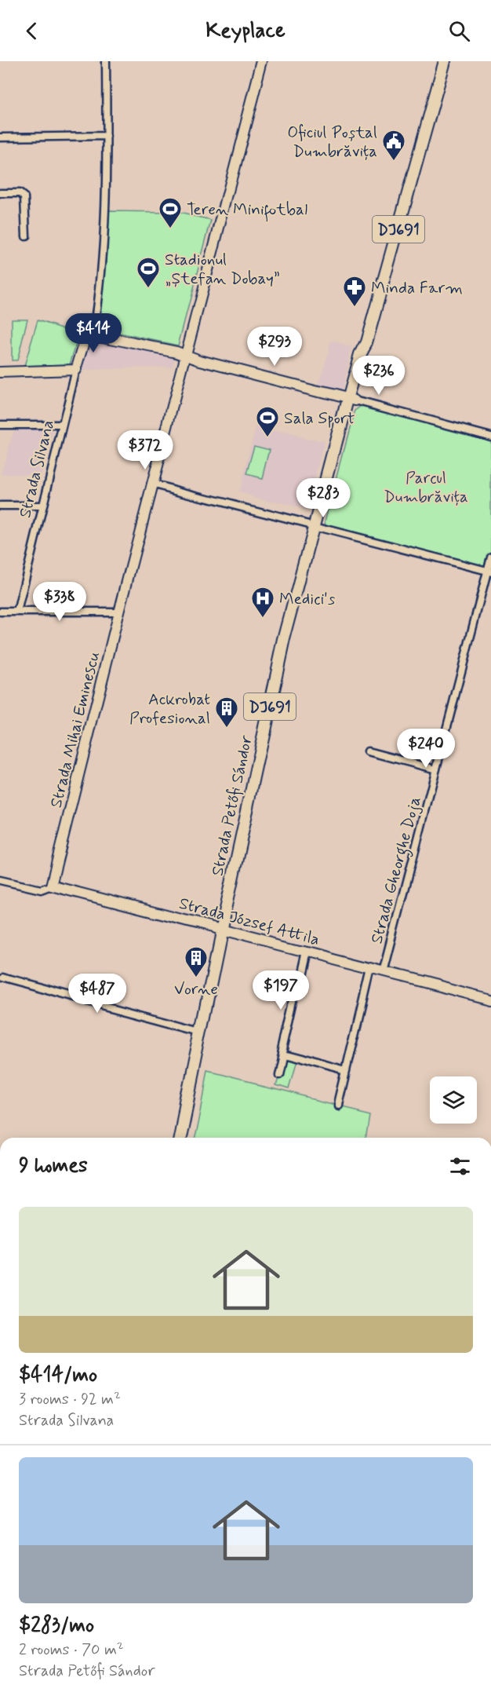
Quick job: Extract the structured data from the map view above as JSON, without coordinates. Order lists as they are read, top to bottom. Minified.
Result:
{"streets":{"main road":["DJ691","Strada Petőfi Sándor"],"street":["Strada Silvana","Strada Mihai Eminescu","Strada Gheorghe Doja","Strada József Attila"]},"crossings":[["Strada Mihai Eminescu","Strada József Attila"],["Strada Petőfi Sándor","Strada József Attila"],["Strada Gheorghe Doja","Strada József Attila"]],"parks":["Parcul Dumbrăvița"],"places":{"public building":["Oficiul Poștal Dumbrăvița"],"sports":["Teren Minifotbal","Stadionul „Ștefan Dobay”","Sala Sport"],"pharmacy":["Minda Farm"],"hospital":["Medici's"],"building":["Ackrobat Profesional","Vorne"]},"page":{"header":"Keyplace","price":["$414","$293","$236","$372","$283","$338","$240","$197","$487"],"heading":"9 homes","list":[{"name":"$414/mo","note":"3 rooms · 92 m² · Strada Silvana"},{"name":"$283/mo","note":"2 rooms · 70 m² · Strada Petőfi Sándor"}]}}
